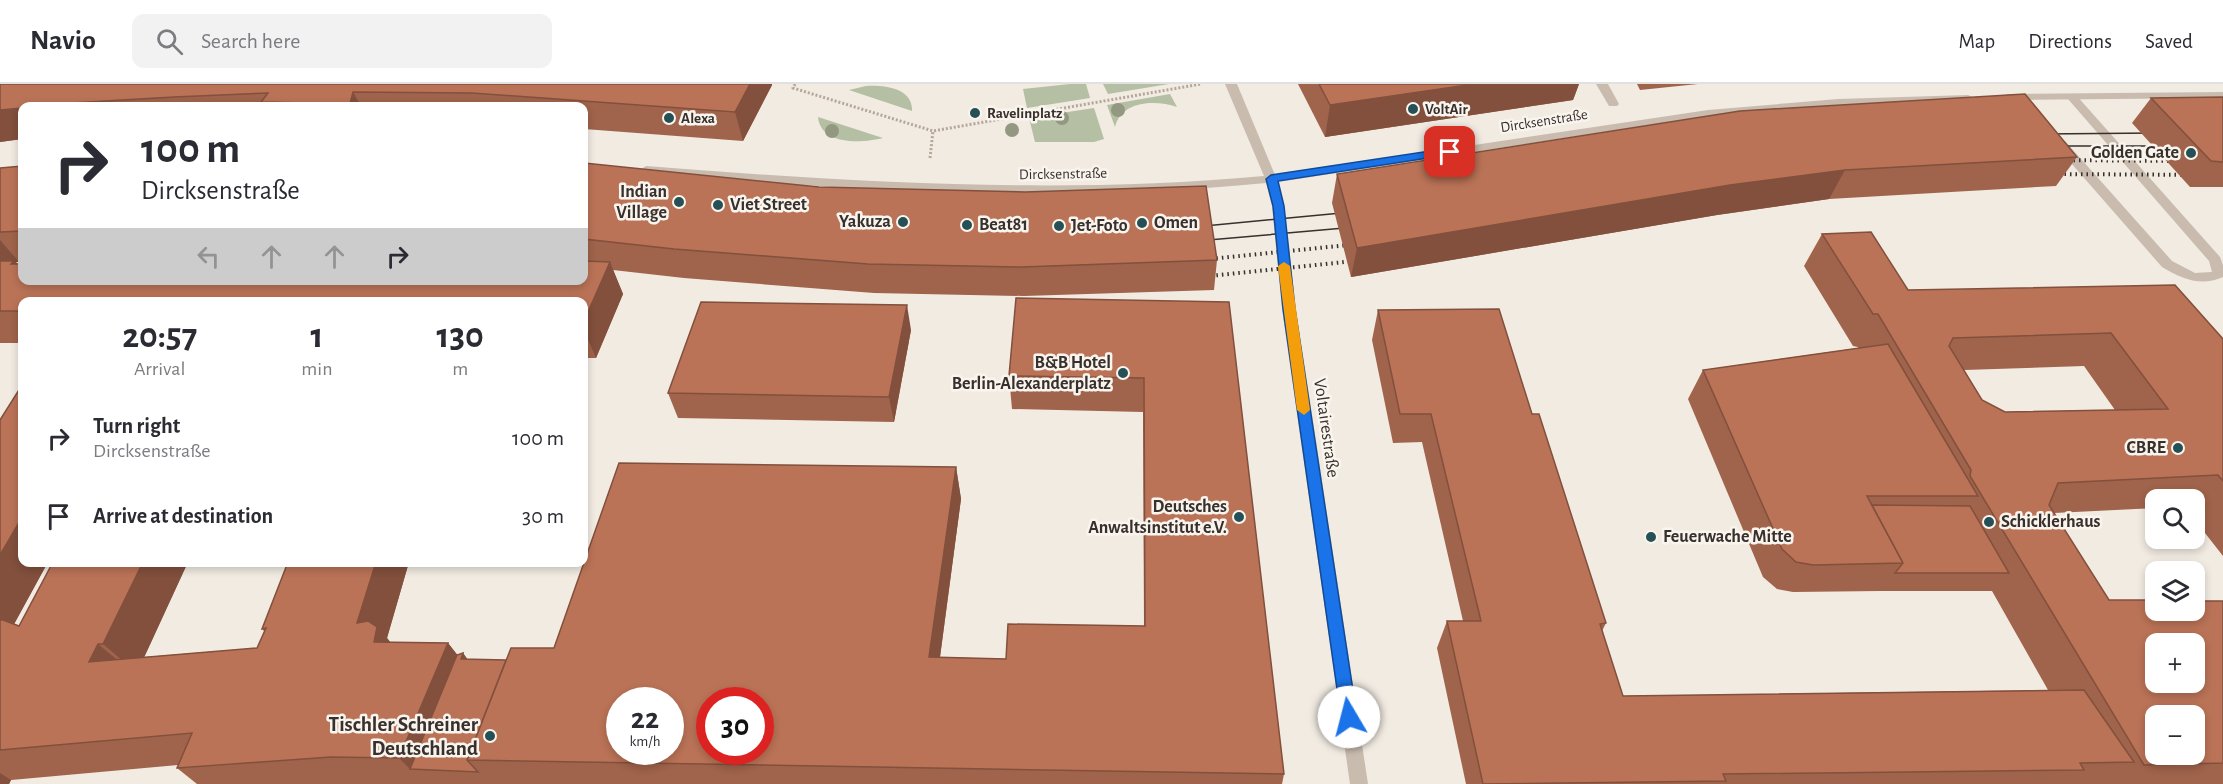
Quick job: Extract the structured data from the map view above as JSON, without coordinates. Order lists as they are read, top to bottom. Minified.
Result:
{"streets":{"street":["Dircksenstraße","Voltairestraße"]},"crossings":[["Dircksenstraße","Voltairestraße"]],"places":["VoltAir","Ravelinplatz","Alexa","Golden Gate","Indian Village","Viet Street","Yakuza","Omen","Beat81","Jet-Foto","B&B Hotel Berlin-Alexanderplatz","CBRE","Deutsches Anwaltsinstitut e.V.","Schicklerhaus","Feuerwache Mitte","Tischler Schreiner Deutschland"],"page":{"header":"Navio","search":"Search here","nav":["Map","Directions","Saved"],"turn":["100 m","Dircksenstraße"],"eta":["20:57","Arrival","1","min","130","m"],"list":[{"name":"Turn right","note":"Dircksenstraße","value":"100 m"},{"name":"Arrive at destination","value":"30 m"}],"map_buttons":["+","−"],"speed":"22 km/h","limit":"30"}}
